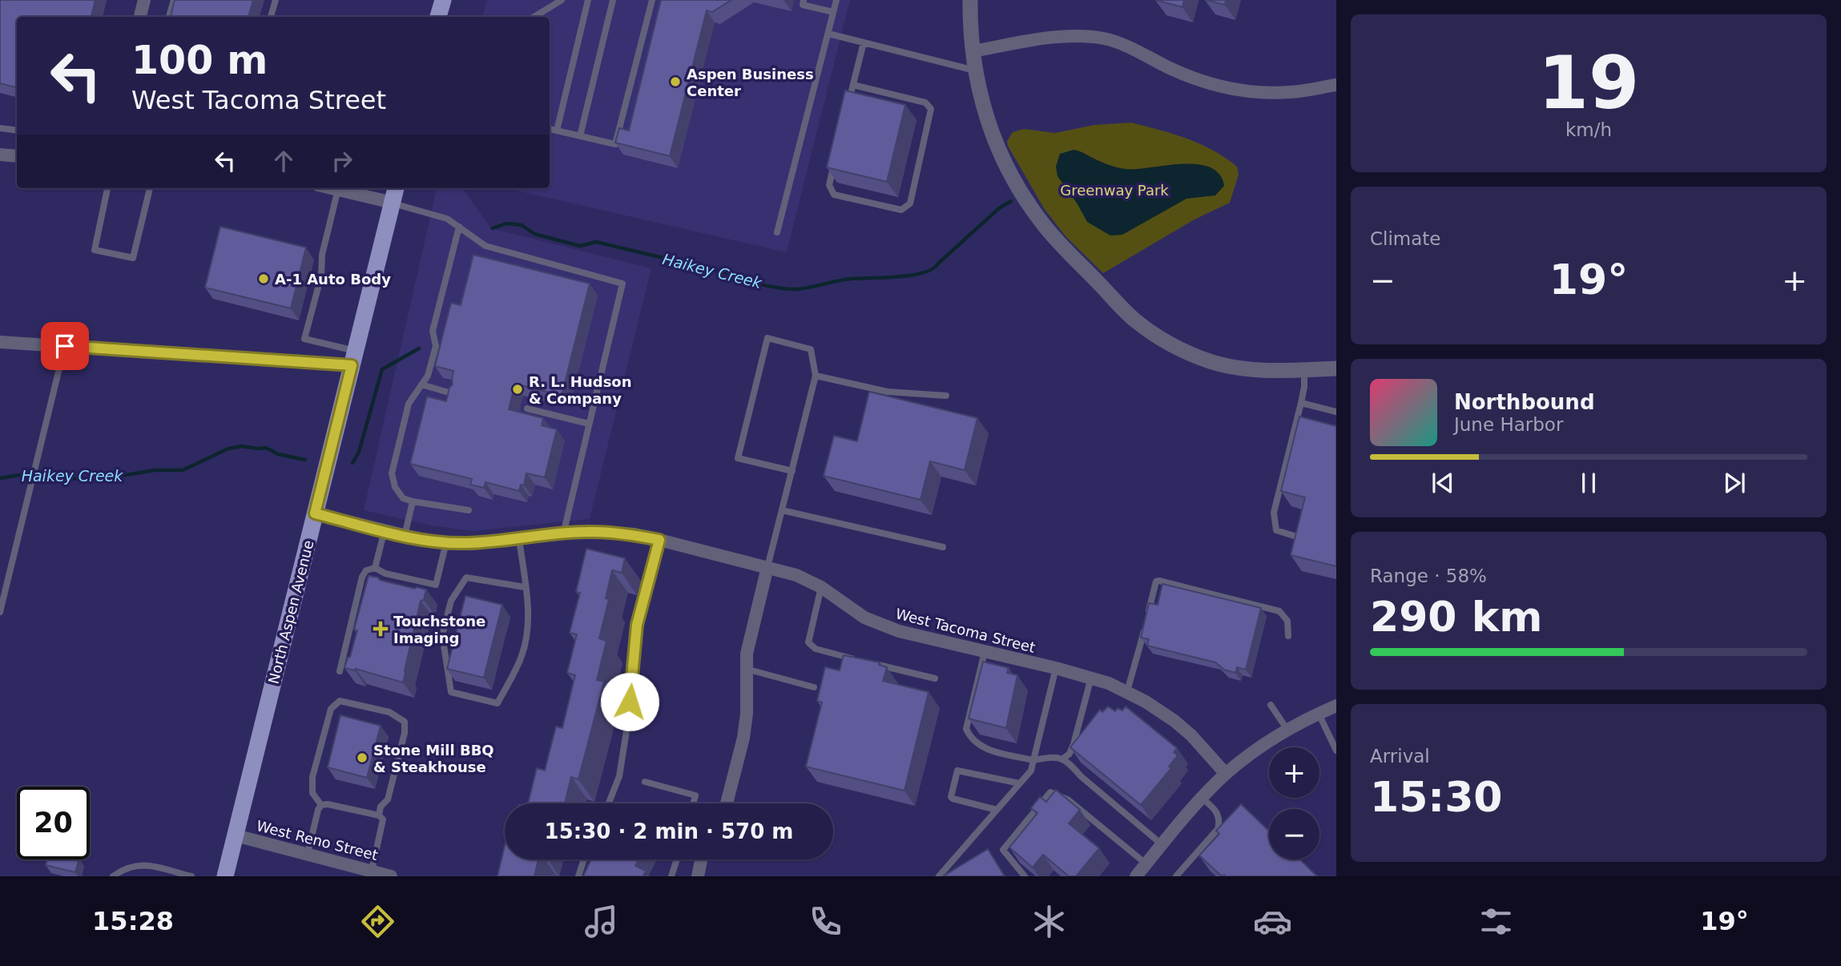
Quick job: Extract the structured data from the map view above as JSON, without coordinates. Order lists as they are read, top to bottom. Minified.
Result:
{"streets":{"main road":["North Aspen Avenue"],"street":["West Tacoma Street","West Reno Street"]},"crossings":[["North Aspen Avenue","West Tacoma Street"],["North Aspen Avenue","West Reno Street"]],"water":["Haikey Creek"],"parks":["Greenway Park"],"places":{"other":["Aspen Business Center","A-1 Auto Body","R. L. Hudson & Company","Stone Mill BBQ & Steakhouse"],"health":["Touchstone Imaging"]},"page":{"tile":[["19","km/h"],"Climate",["Range · 58%","290 km"],["Arrival","15:30"]],"turn":["100 m","West Tacoma Street"],"heat":["−","19°","+"],"song":["Northbound","June Harbor"],"map_buttons":["+","−"],"limit":"20","trip":"15:30 · 2 min · 570 m","tabs":["15:28","19°"]}}
